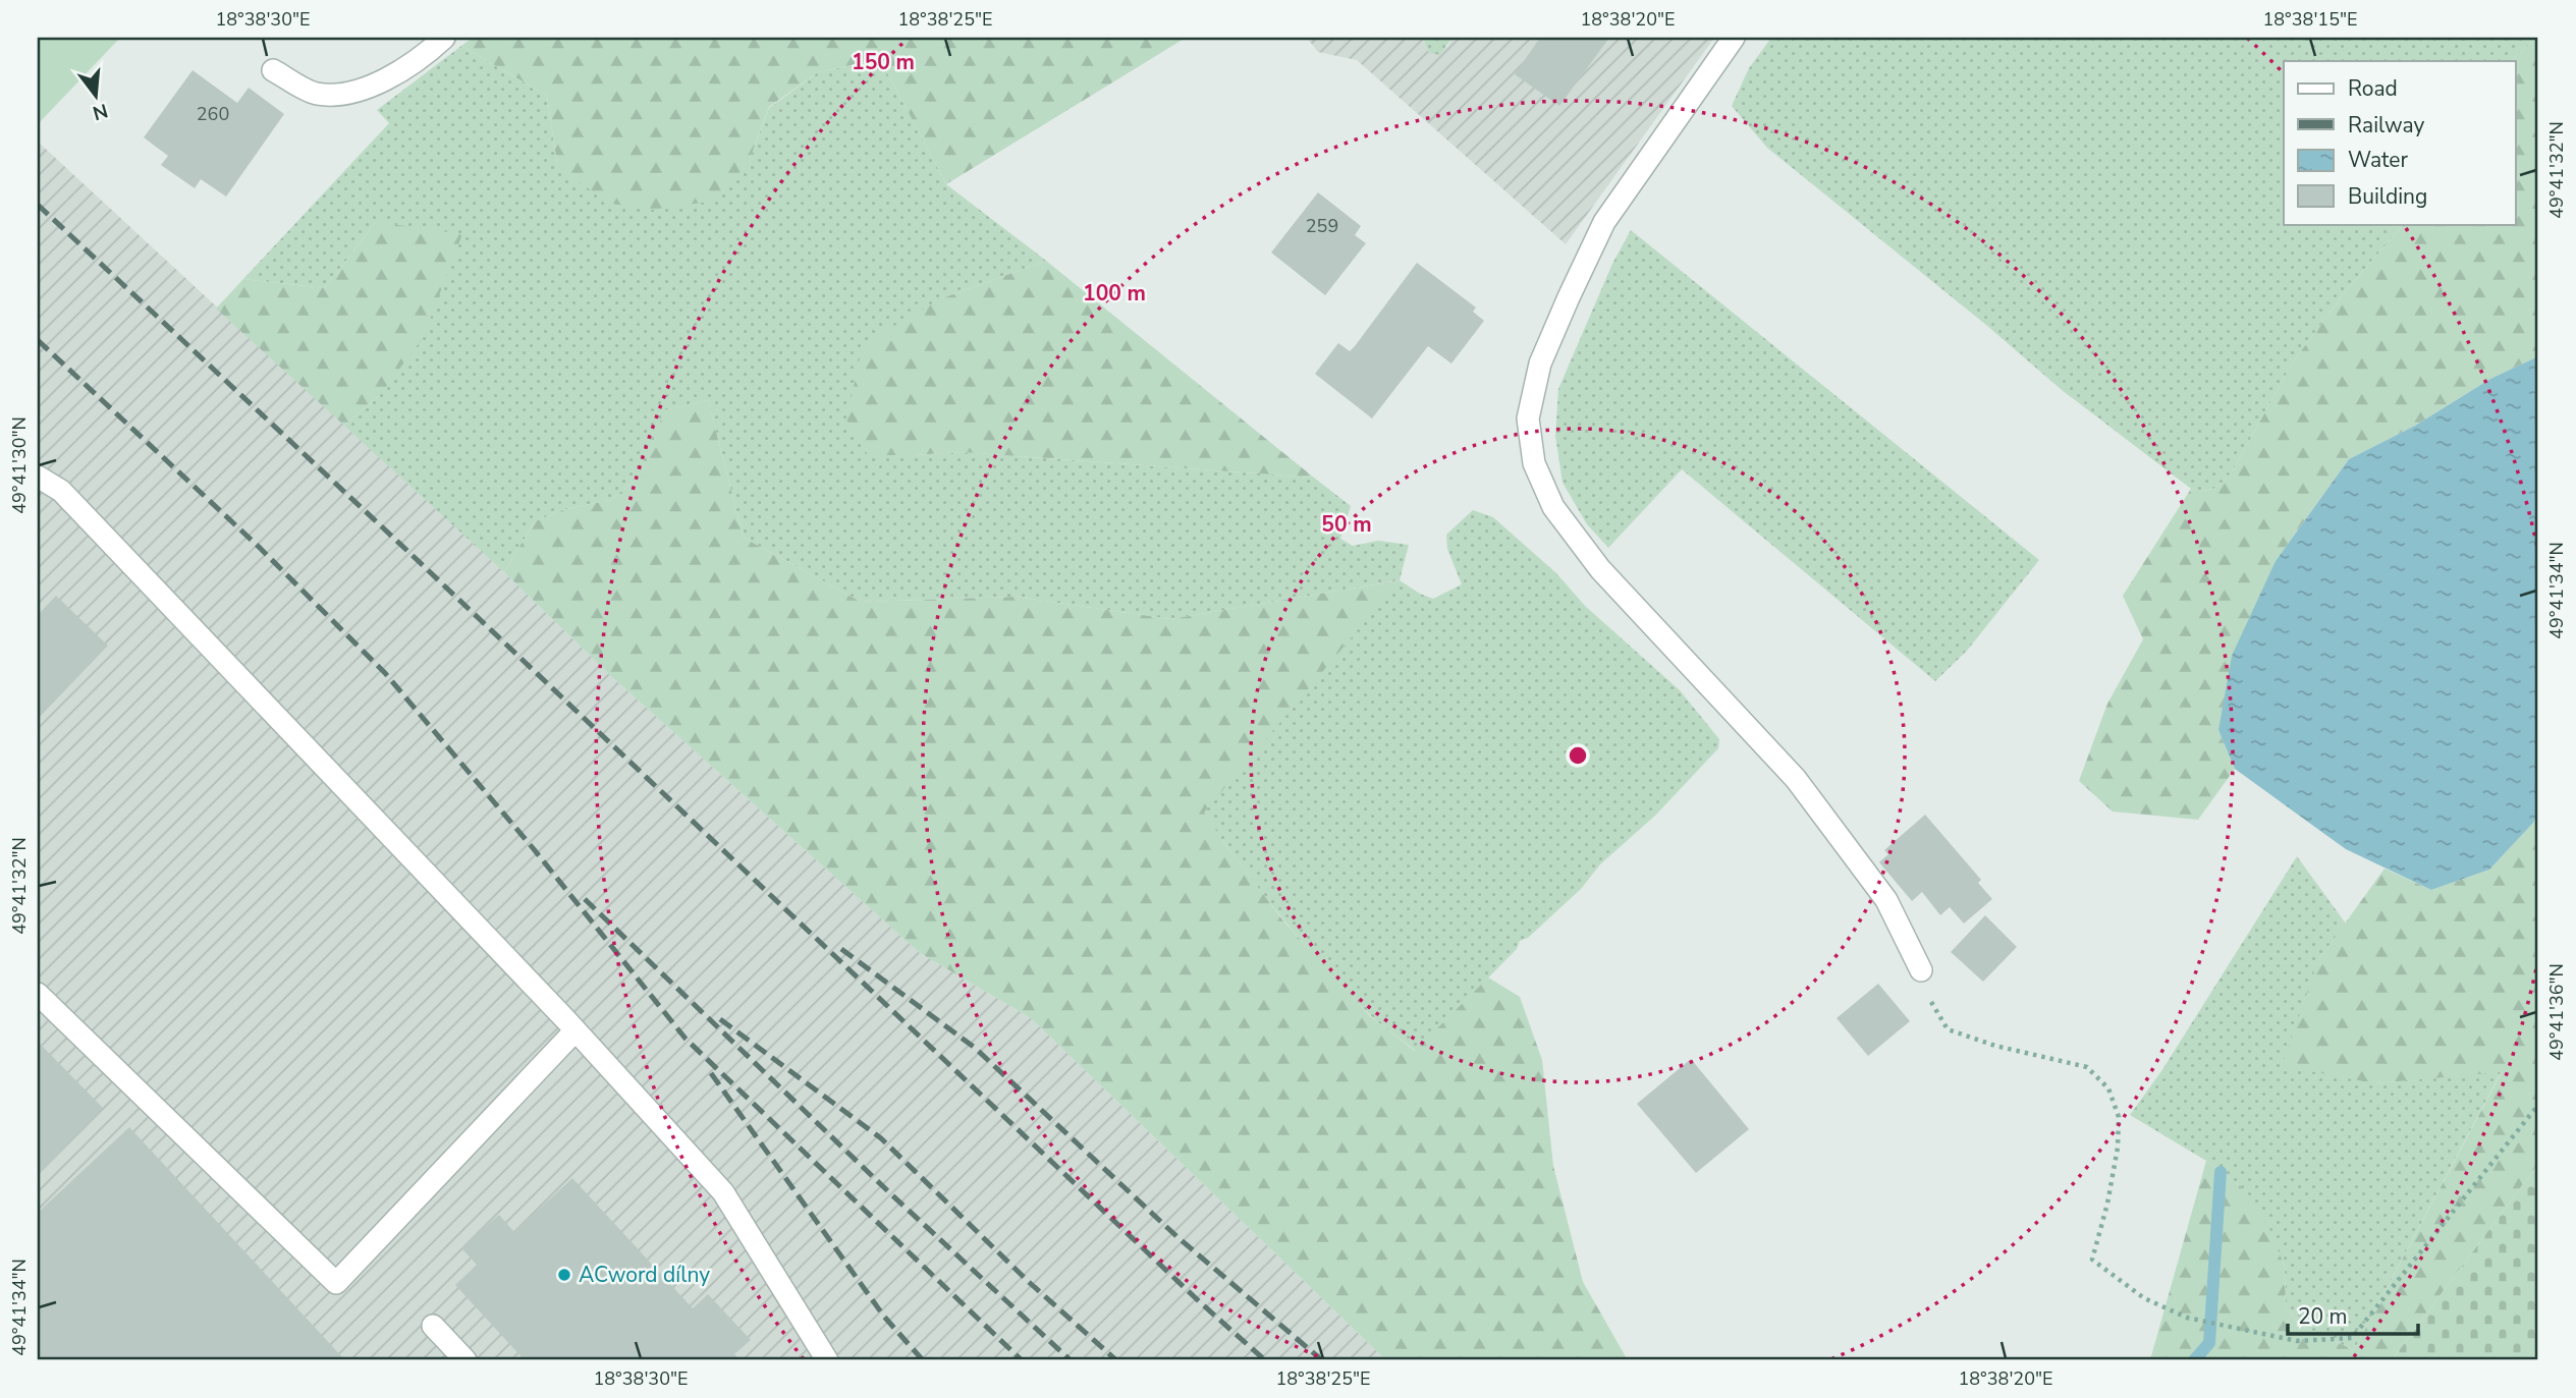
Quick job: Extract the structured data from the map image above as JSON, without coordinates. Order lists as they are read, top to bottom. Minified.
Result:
{"places":["ACword dílny"],"house_numbers":["260","259"],"legend":["Road","Railway","Water","Building"],"scale_bar":"20 m","north":"bottom","coordinates":["18°38'30\"E","18°38'25\"E","18°38'20\"E","18°38'15\"E","49°41'32\"N","49°41'30\"N","49°41'34\"N","49°41'36\"N"],"rings":["150 m","100 m","50 m"]}
